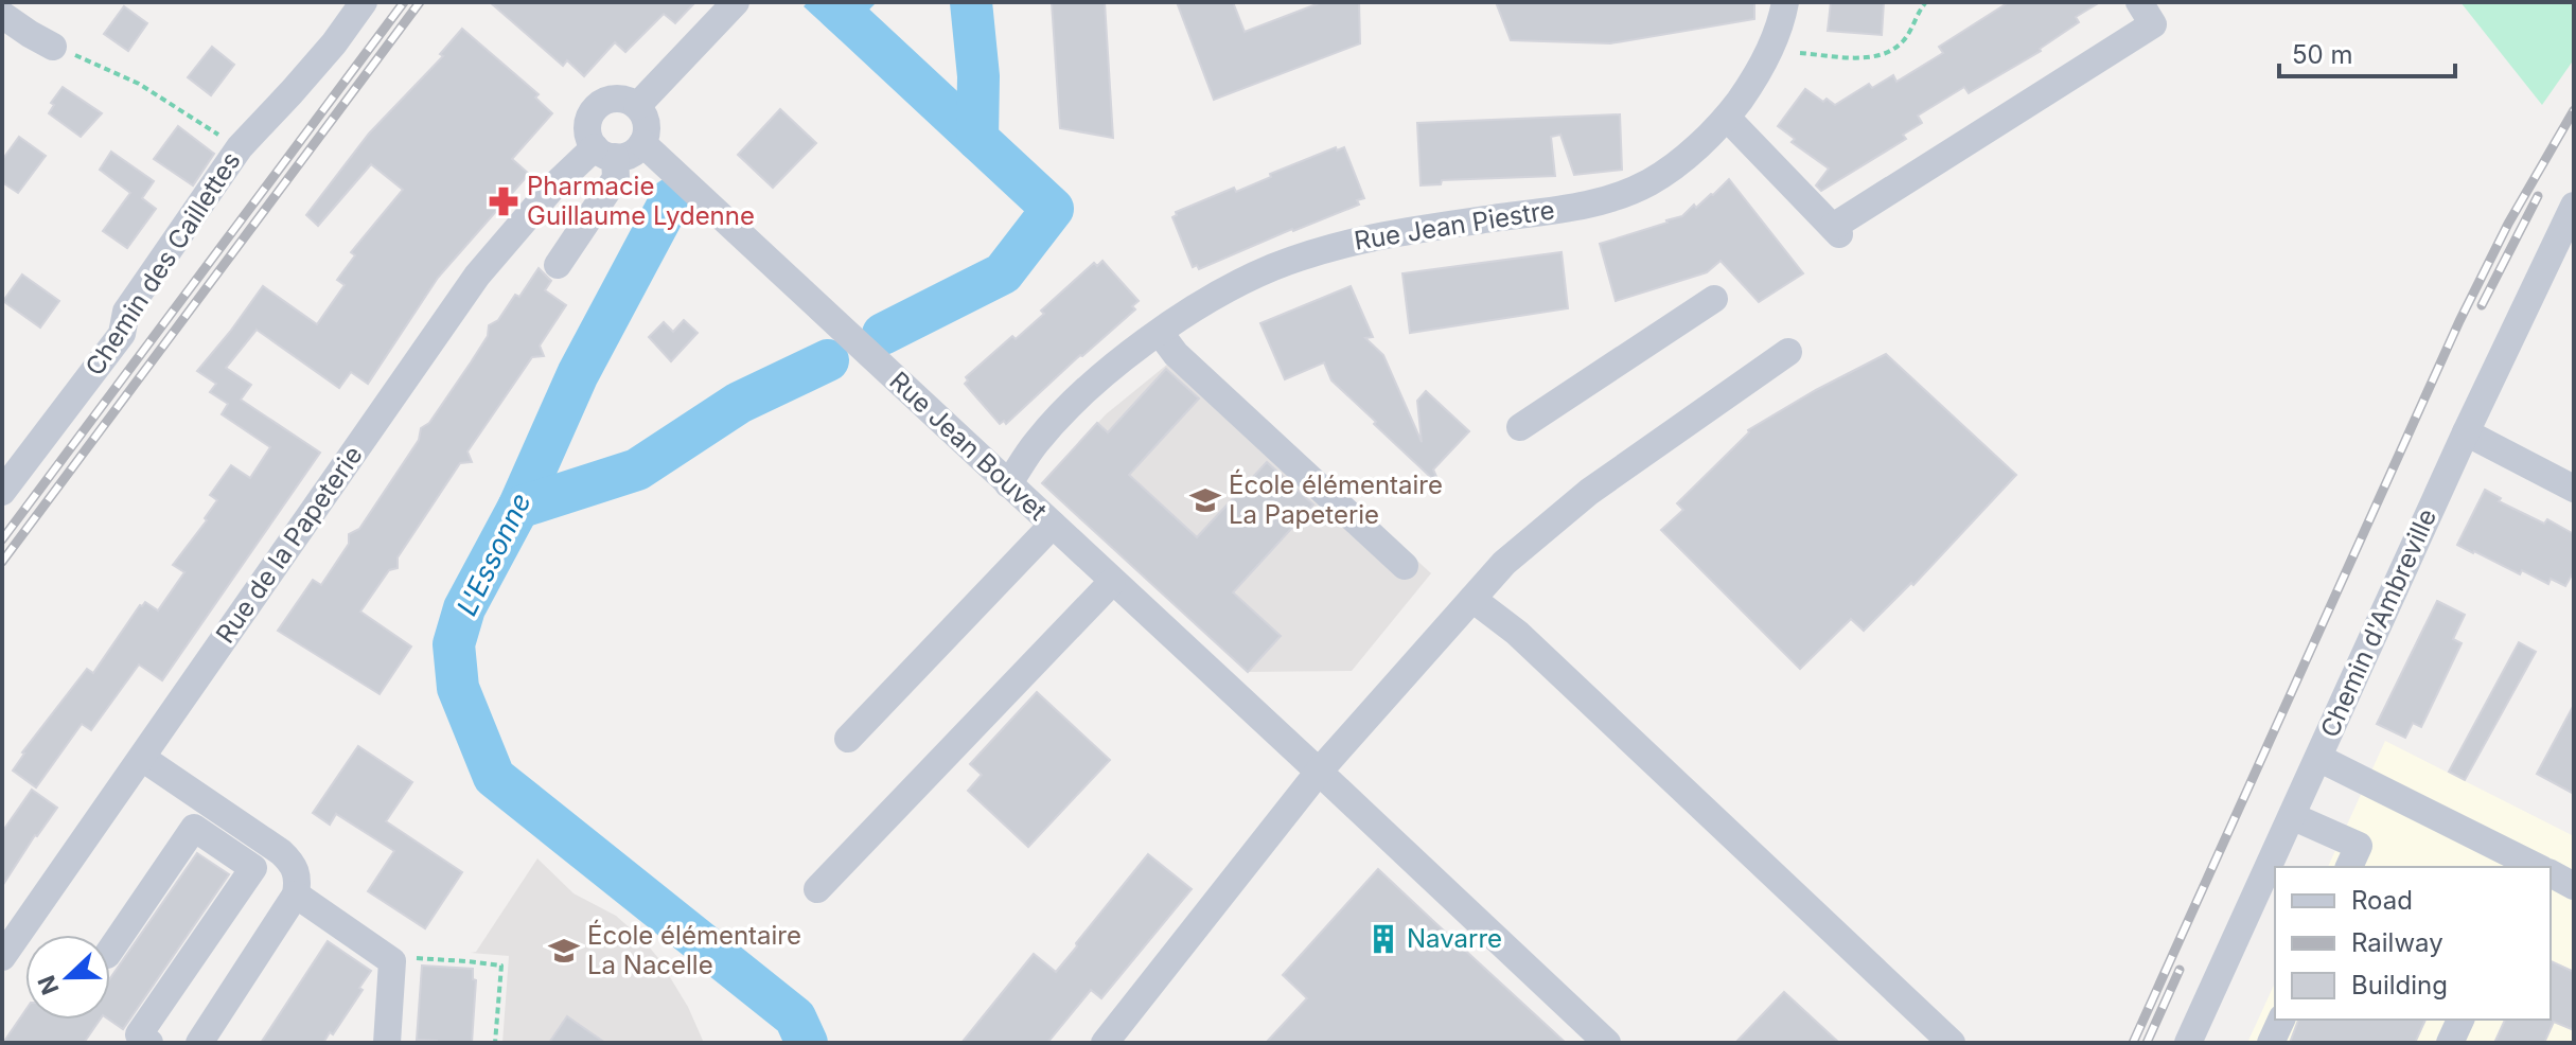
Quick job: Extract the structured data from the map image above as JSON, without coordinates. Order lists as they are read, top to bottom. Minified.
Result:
{"streets":{"street":["Rue Jean Piestre","Chemin des Caillettes","Rue Jean Bouvet","Rue de la Papeterie","Chemin d'Ambreville"]},"crossings":[["Rue Jean Piestre","Rue Jean Bouvet"],["Rue Jean Bouvet","Rue de la Papeterie"]],"water":["L'Essonne"],"places":{"pharmacy":["Pharmacie Guillaume Lydenne"],"school or university":["École élémentaire La Papeterie","École élémentaire La Nacelle"],"building":["Navarre"]},"legend":["Road","Railway","Building"],"scale_bar":"50 m","north":"left"}
